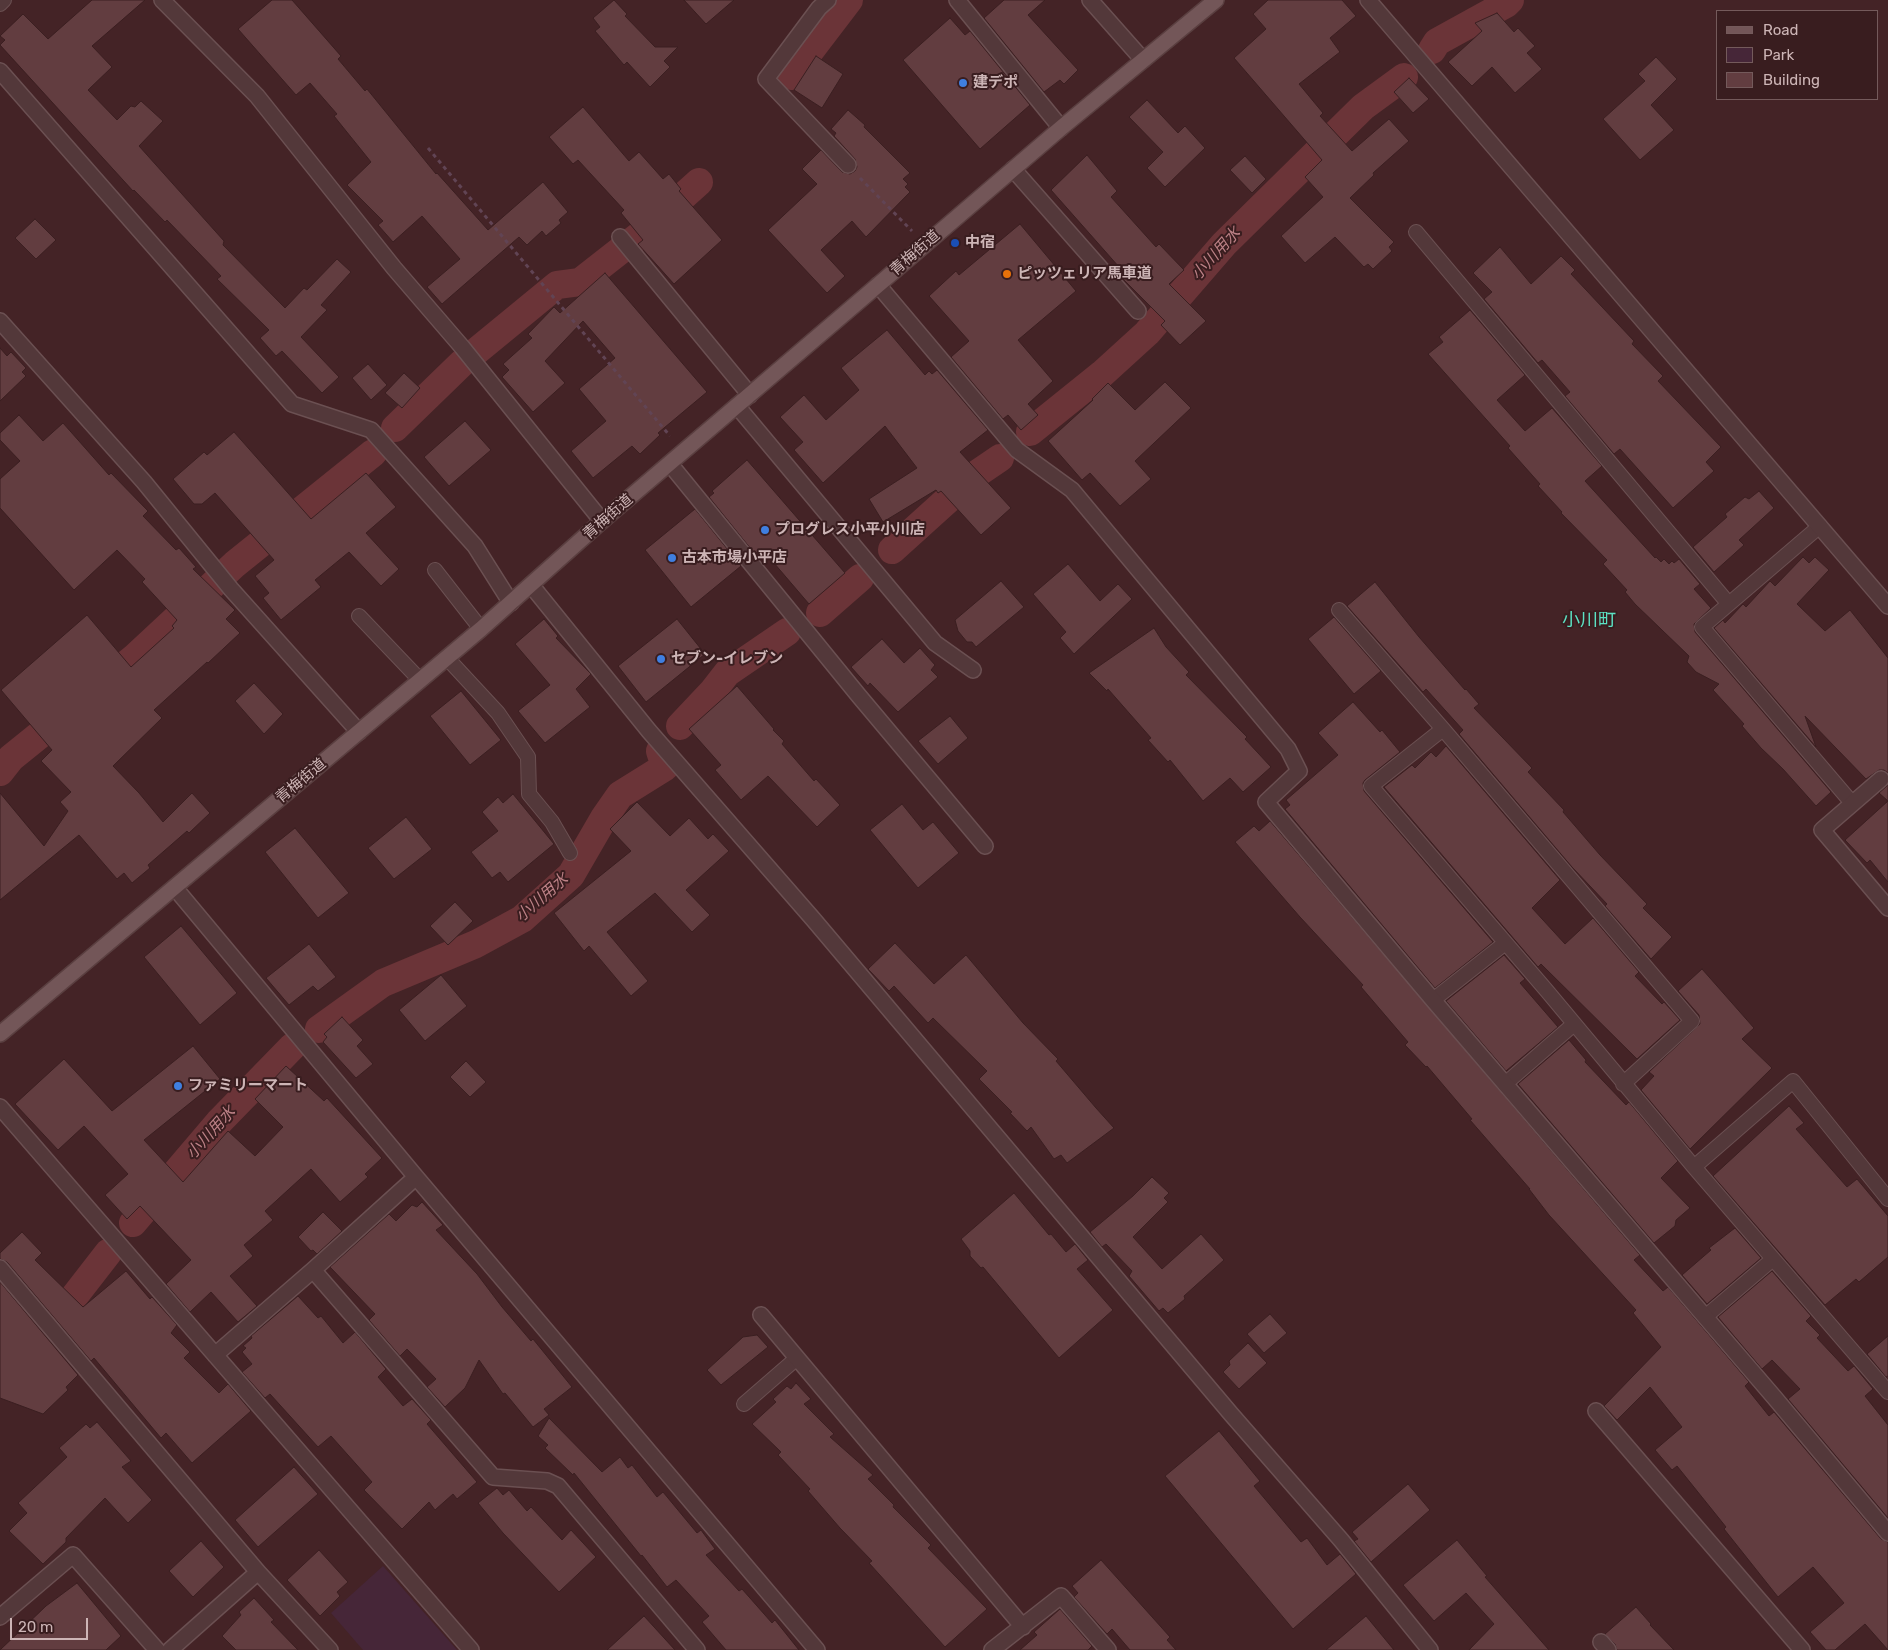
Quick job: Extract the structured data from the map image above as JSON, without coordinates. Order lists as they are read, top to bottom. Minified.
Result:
{"streets":{"main road":["青梅街道"]},"districts":["小川町"],"water":["小川用水"],"places":["建デポ","中宿","ピッツェリア馬車道","プログレス小平小川店","古本市場小平店","セブン-イレブン","ファミリーマート"],"legend":["Road","Park","Building"],"scale_bar":"20 m"}
